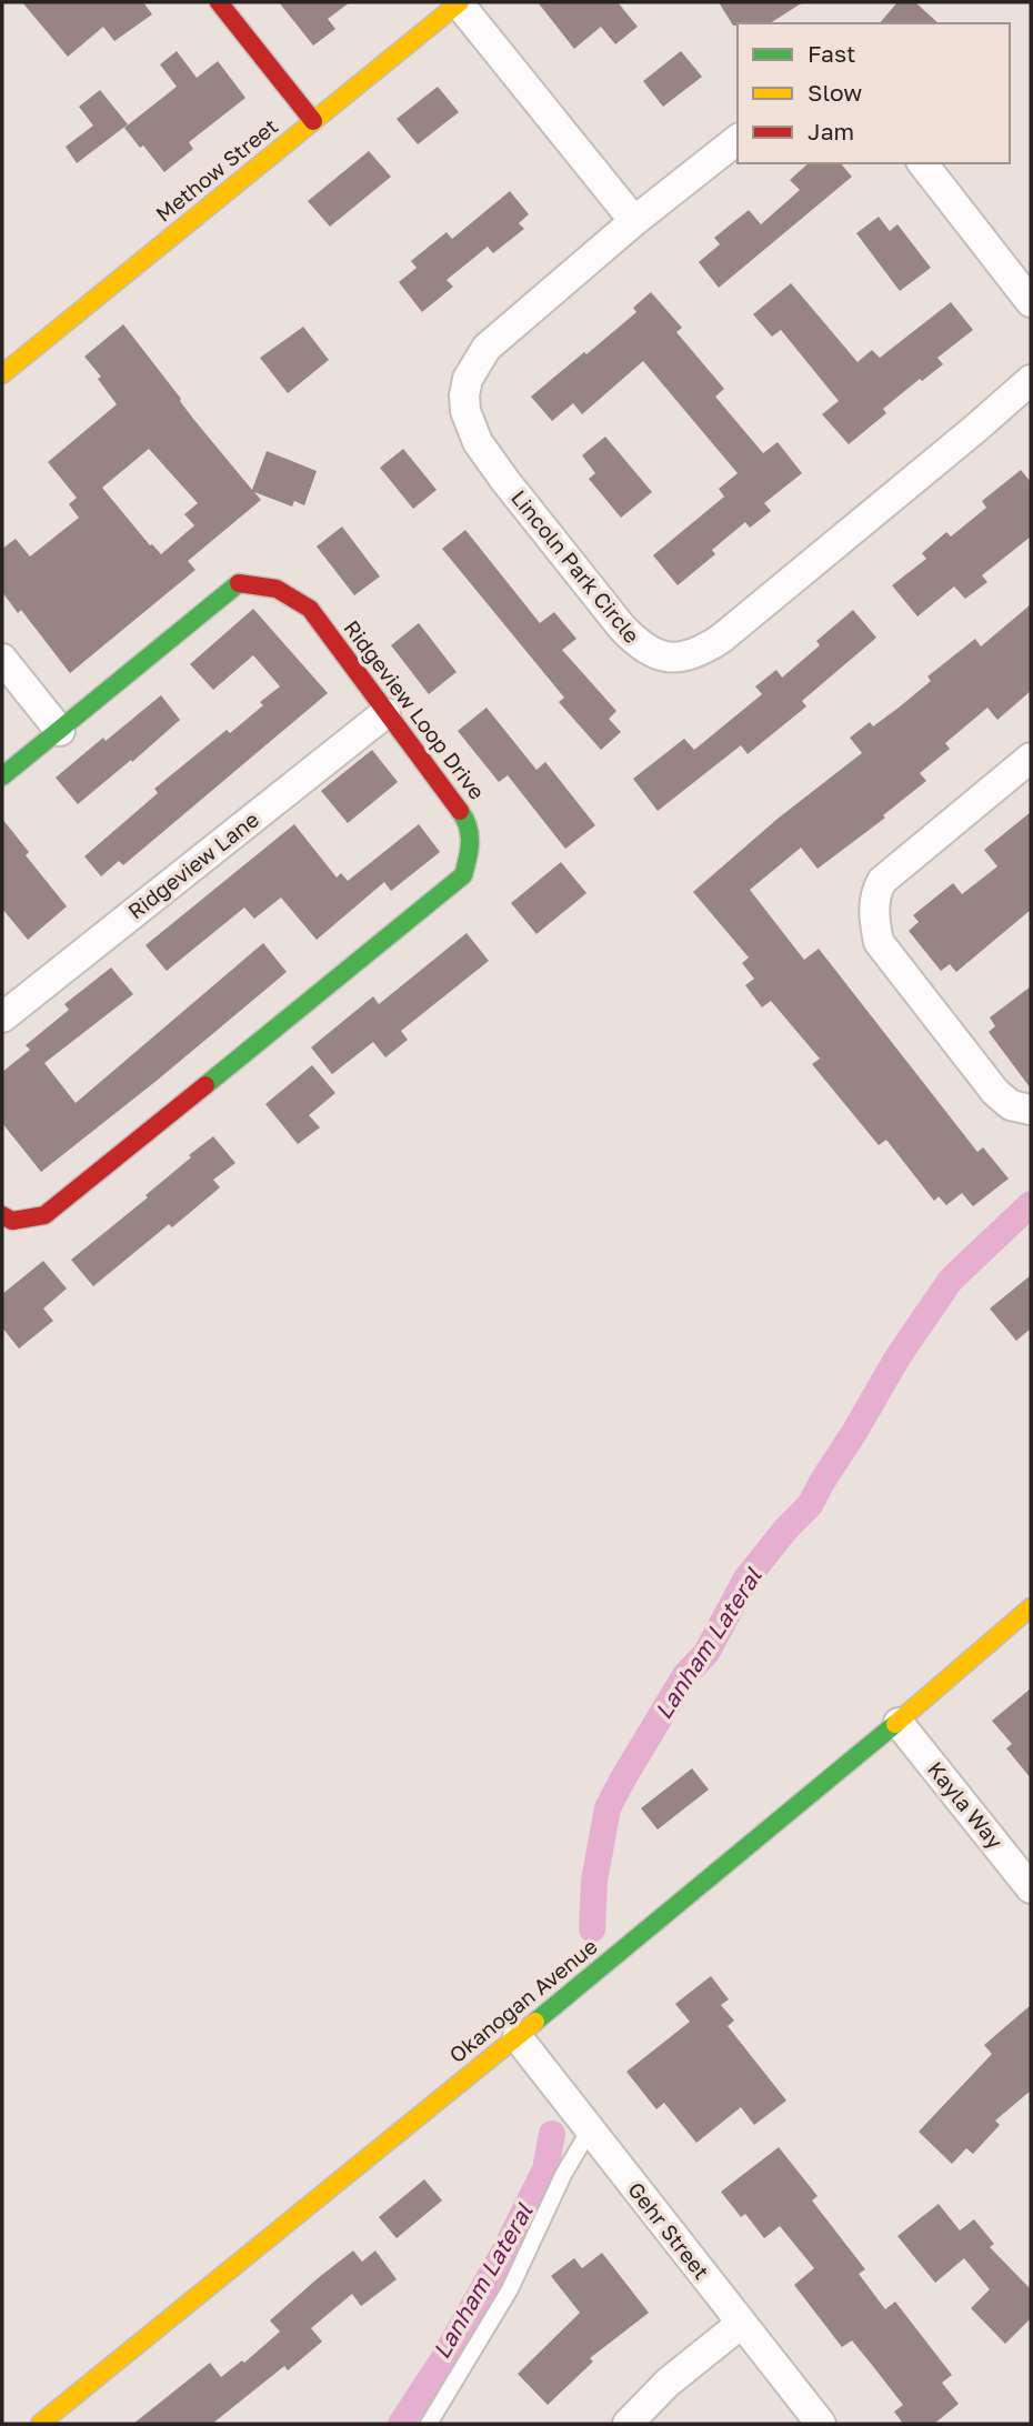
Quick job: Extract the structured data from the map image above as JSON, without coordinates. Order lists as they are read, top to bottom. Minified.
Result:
{"streets":{"street":["Methow Street","Lincoln Park Circle","Ridgeview Loop Drive","Ridgeview Lane","Kayla Way","Okanogan Avenue","Gehr Street"]},"crossings":[["Ridgeview Loop Drive","Ridgeview Lane"],["Kayla Way","Okanogan Avenue"],["Okanogan Avenue","Gehr Street"]],"water":["Lanham Lateral"],"legend":["Fast","Slow","Jam"]}
